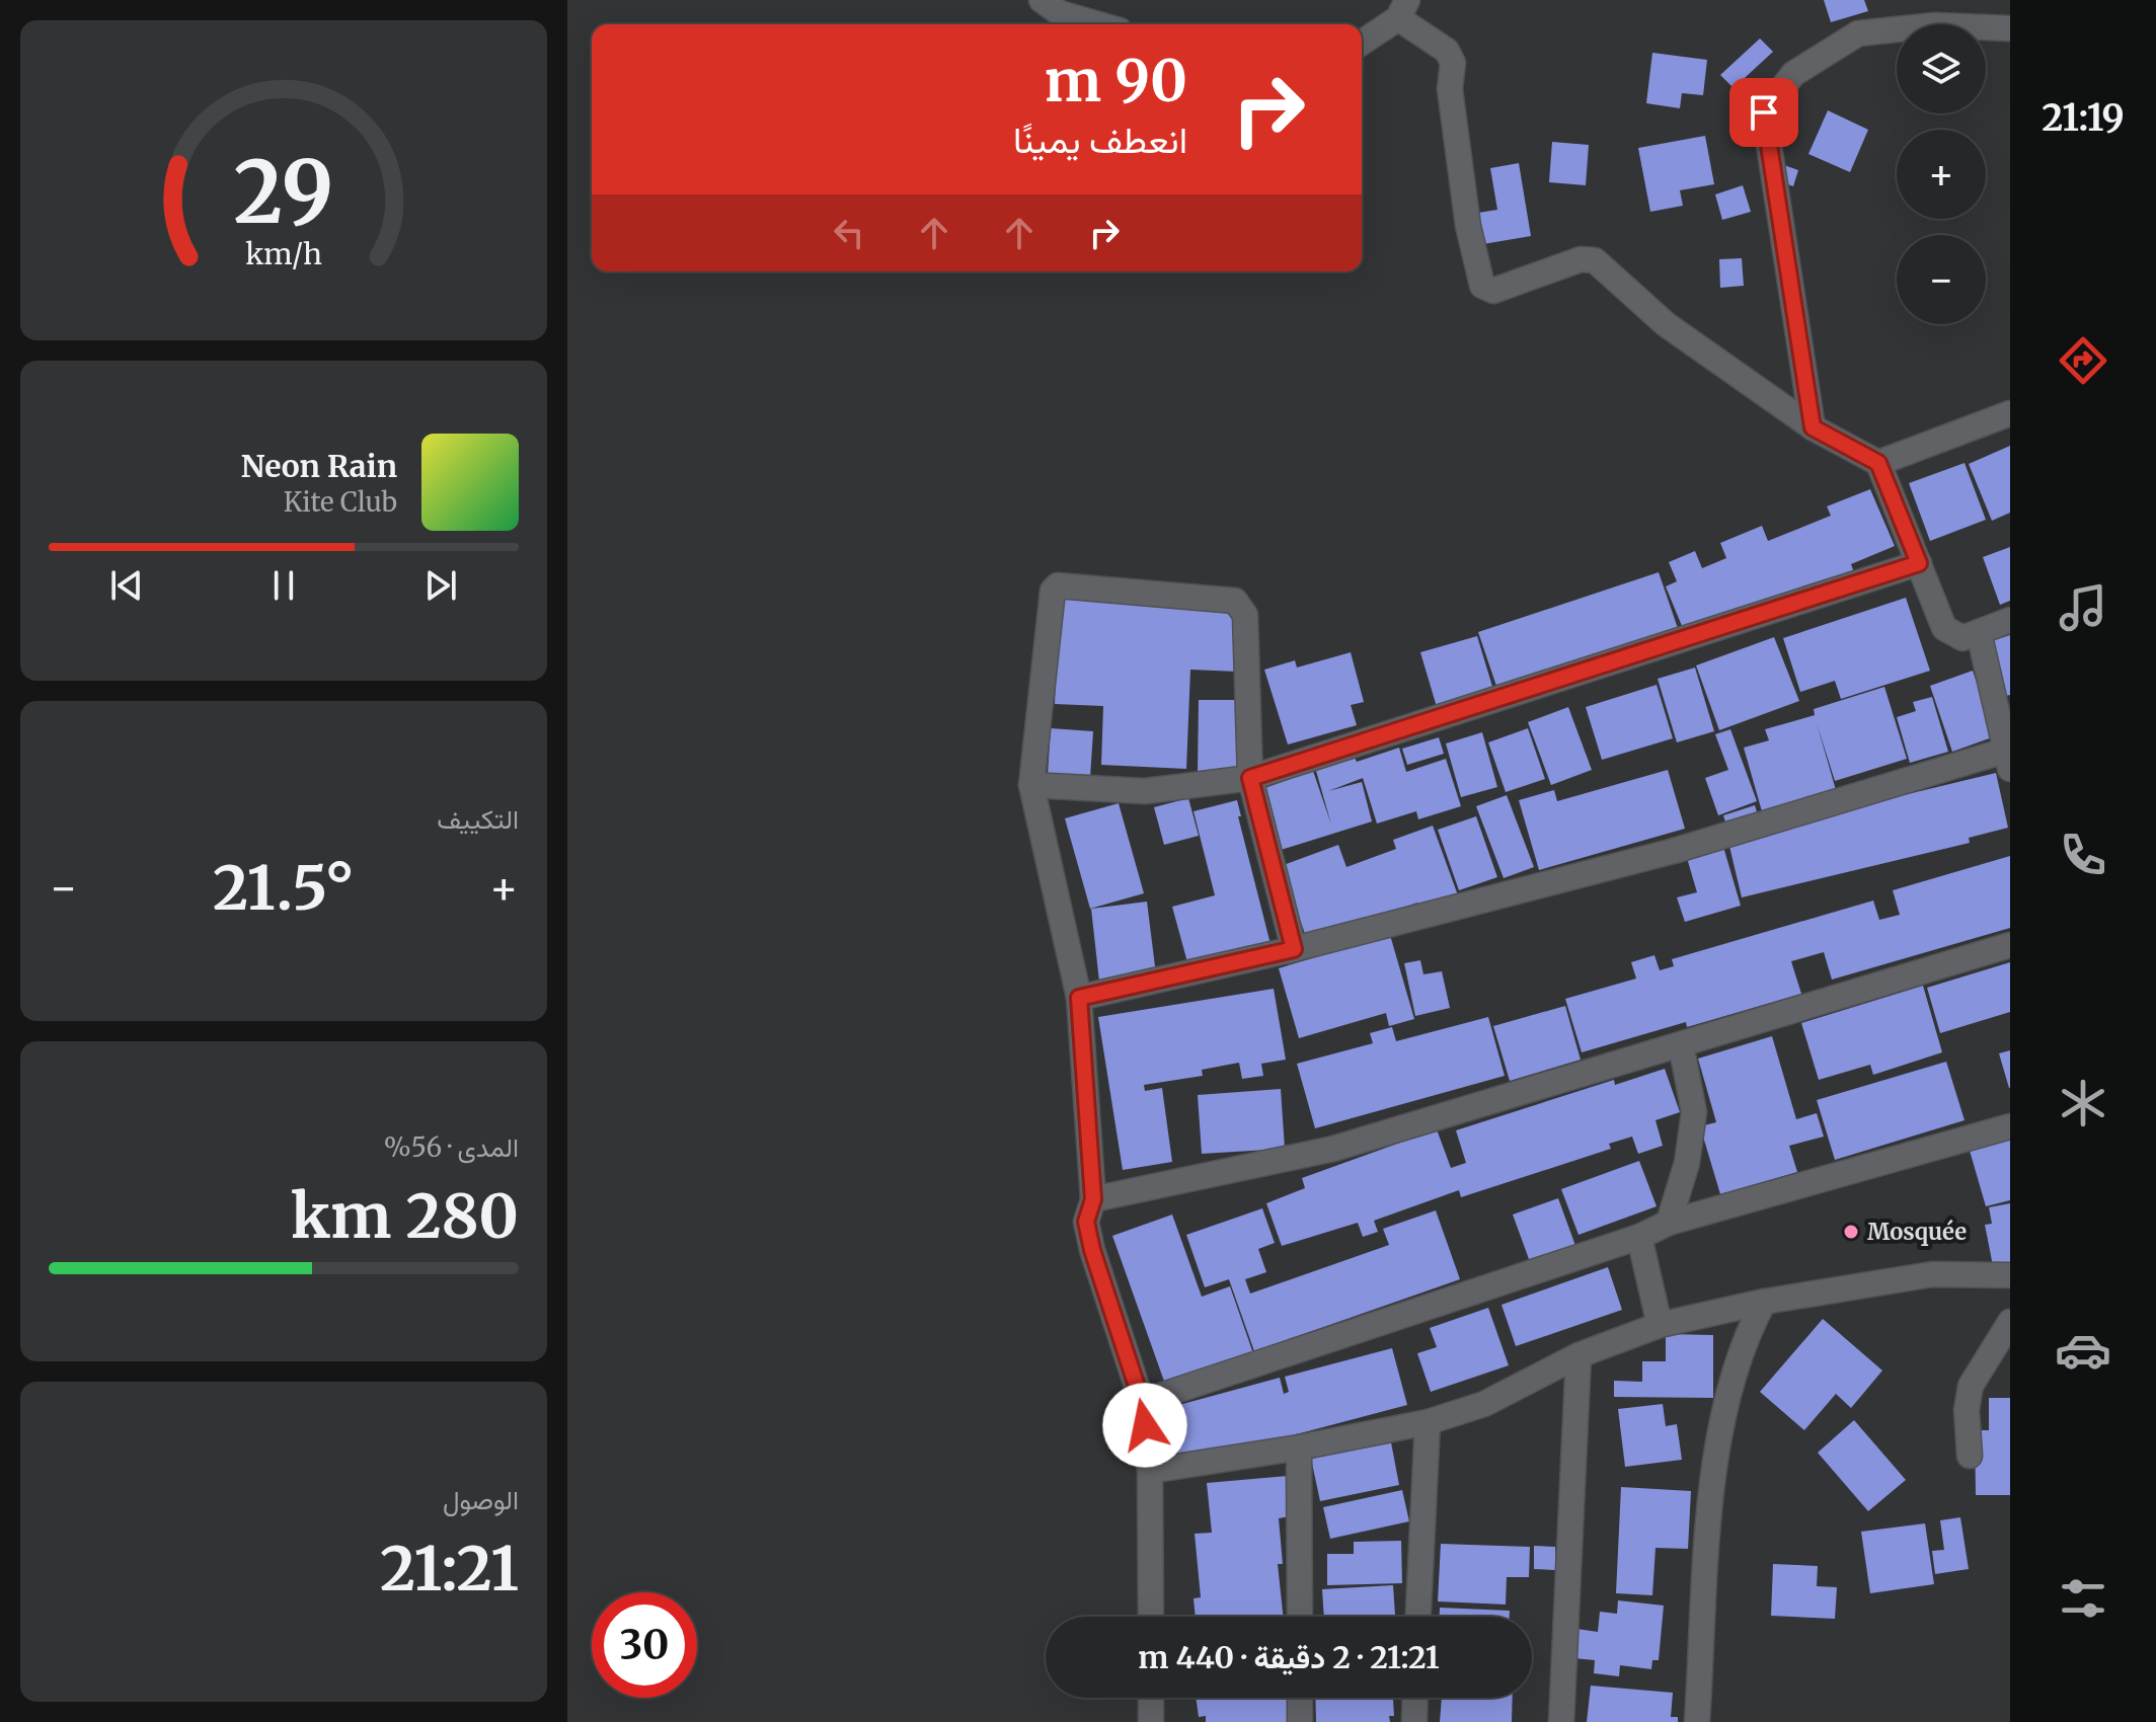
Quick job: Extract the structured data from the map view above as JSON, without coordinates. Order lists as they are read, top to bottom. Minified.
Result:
{"places":["Mosquée"],"page":{"tabs":"21:19","map_buttons":["+","−"],"turn":["90 m","انعطف يمينًا"],"song":["Neon Rain","Kite Club"],"tile":["التكييف",["المدى · 56%","280 km"],["الوصول","21:21"]],"heat":["−","21.5°","+"],"limit":"30","trip":"21:21 · 2 دقيقة · 440 m","gauge":["29","km/h"]}}
